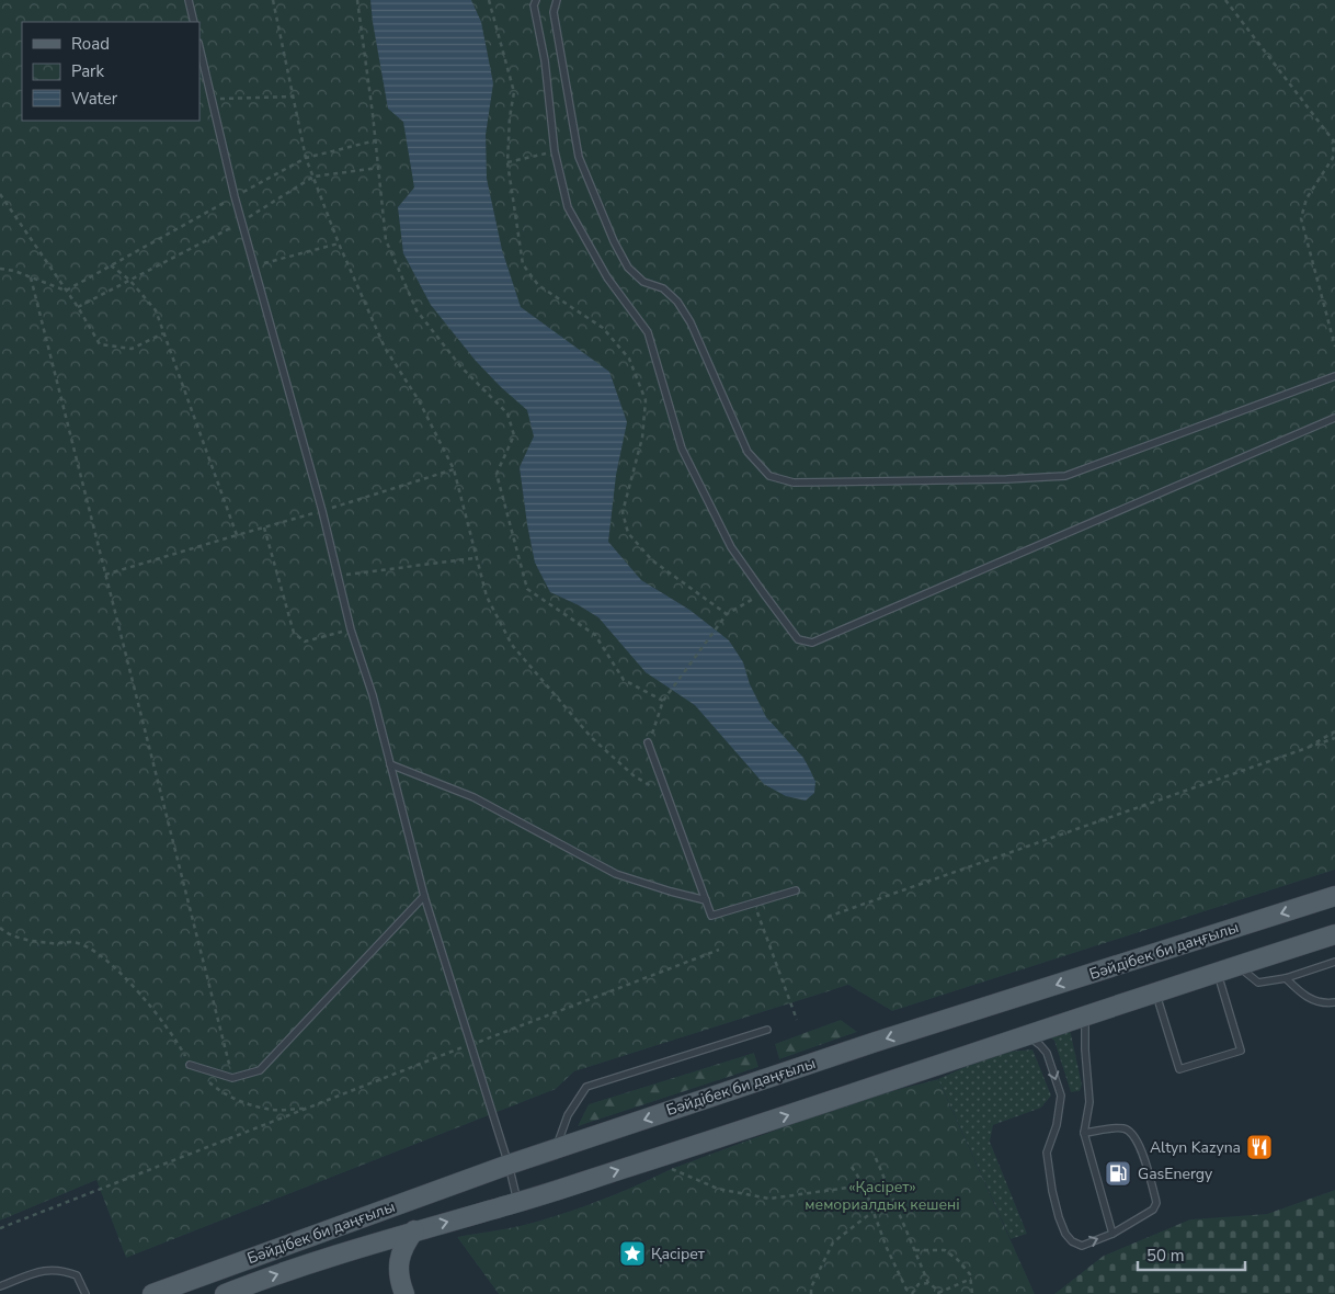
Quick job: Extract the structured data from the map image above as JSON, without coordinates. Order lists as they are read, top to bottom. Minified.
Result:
{"streets":{"main road":["Бәйдібек би даңғылы"]},"parks":["«Қасірет» мемориалдық кешені"],"places":{"restaurant":["Altyn Kazyna"],"fuel station":["GasEnergy"],"place":["Қасірет"]},"legend":["Road","Park","Water"],"scale_bar":"50 m"}
